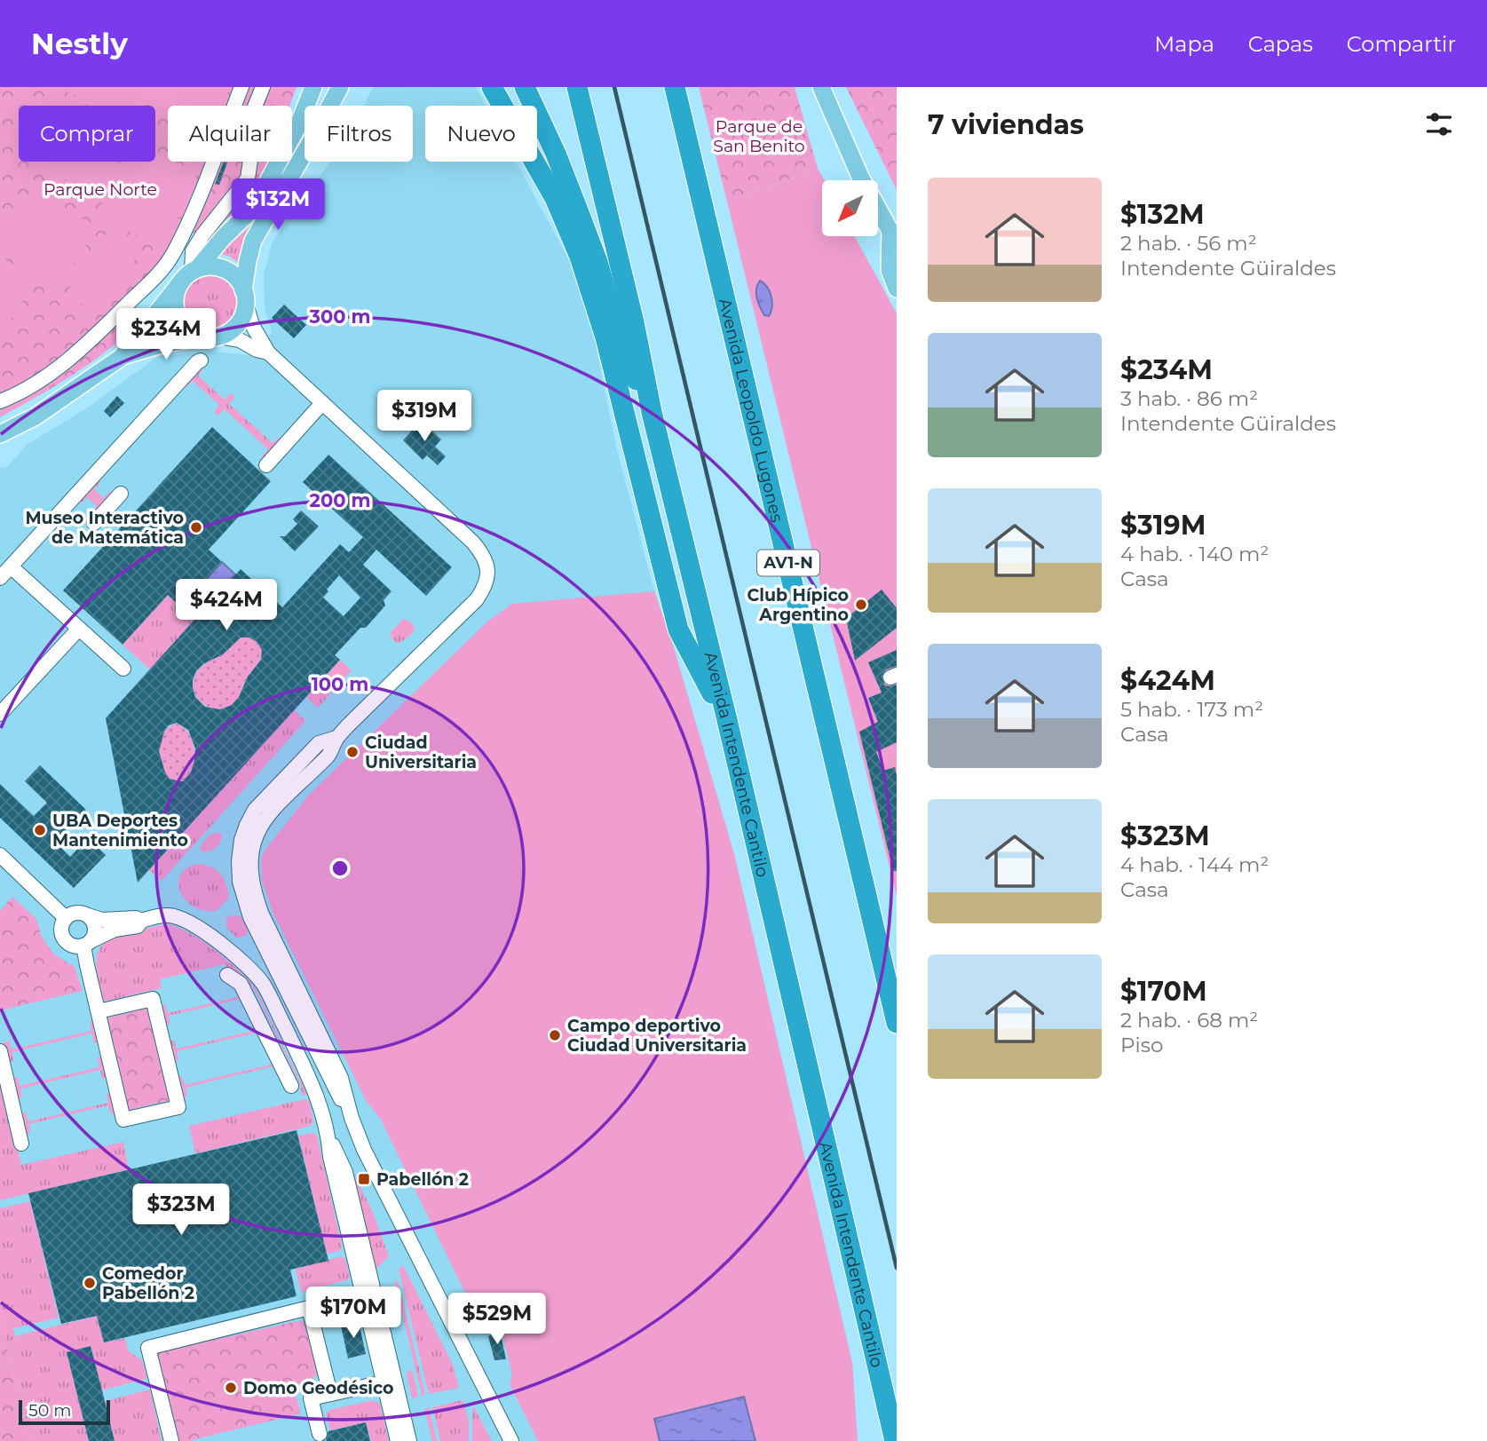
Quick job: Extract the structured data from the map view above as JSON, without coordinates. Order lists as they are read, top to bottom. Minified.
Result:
{"streets":{"highway":["Avenida Leopoldo Lugones","AV1-N","Avenida Intendente Cantilo"]},"parks":["Parque de San Benito","Parque Norte"],"places":{"other":["Museo Interactivo de Matemática","Club Hípico Argentino","Ciudad Universitaria","UBA Deportes Mantenimiento","Campo deportivo Ciudad Universitaria","Comedor Pabellón 2","Domo Geodésico"],"transit":["Pabellón 2"]},"scale_bar":"50 m","north":"bottom left","page":{"header":"Nestly","nav":["Mapa","Capas","Compartir"],"heading":"7 viviendas","chip":["Comprar","Alquilar","Filtros","Nuevo"],"list":[{"name":"$132M","note":"2 hab. · 56 m² · Intendente Güiraldes"},{"name":"$234M","note":"3 hab. · 86 m² · Intendente Güiraldes"},{"name":"$319M","note":"4 hab. · 140 m² · Casa"},{"name":"$424M","note":"5 hab. · 173 m² · Casa"},{"name":"$323M","note":"4 hab. · 144 m² · Casa"},{"name":"$170M","note":"2 hab. · 68 m² · Piso"}],"price":["$132M","$234M","$319M","$424M","$323M","$170M","$529M"],"scale":"50 m"},"rings":["300 m","200 m","100 m"]}
